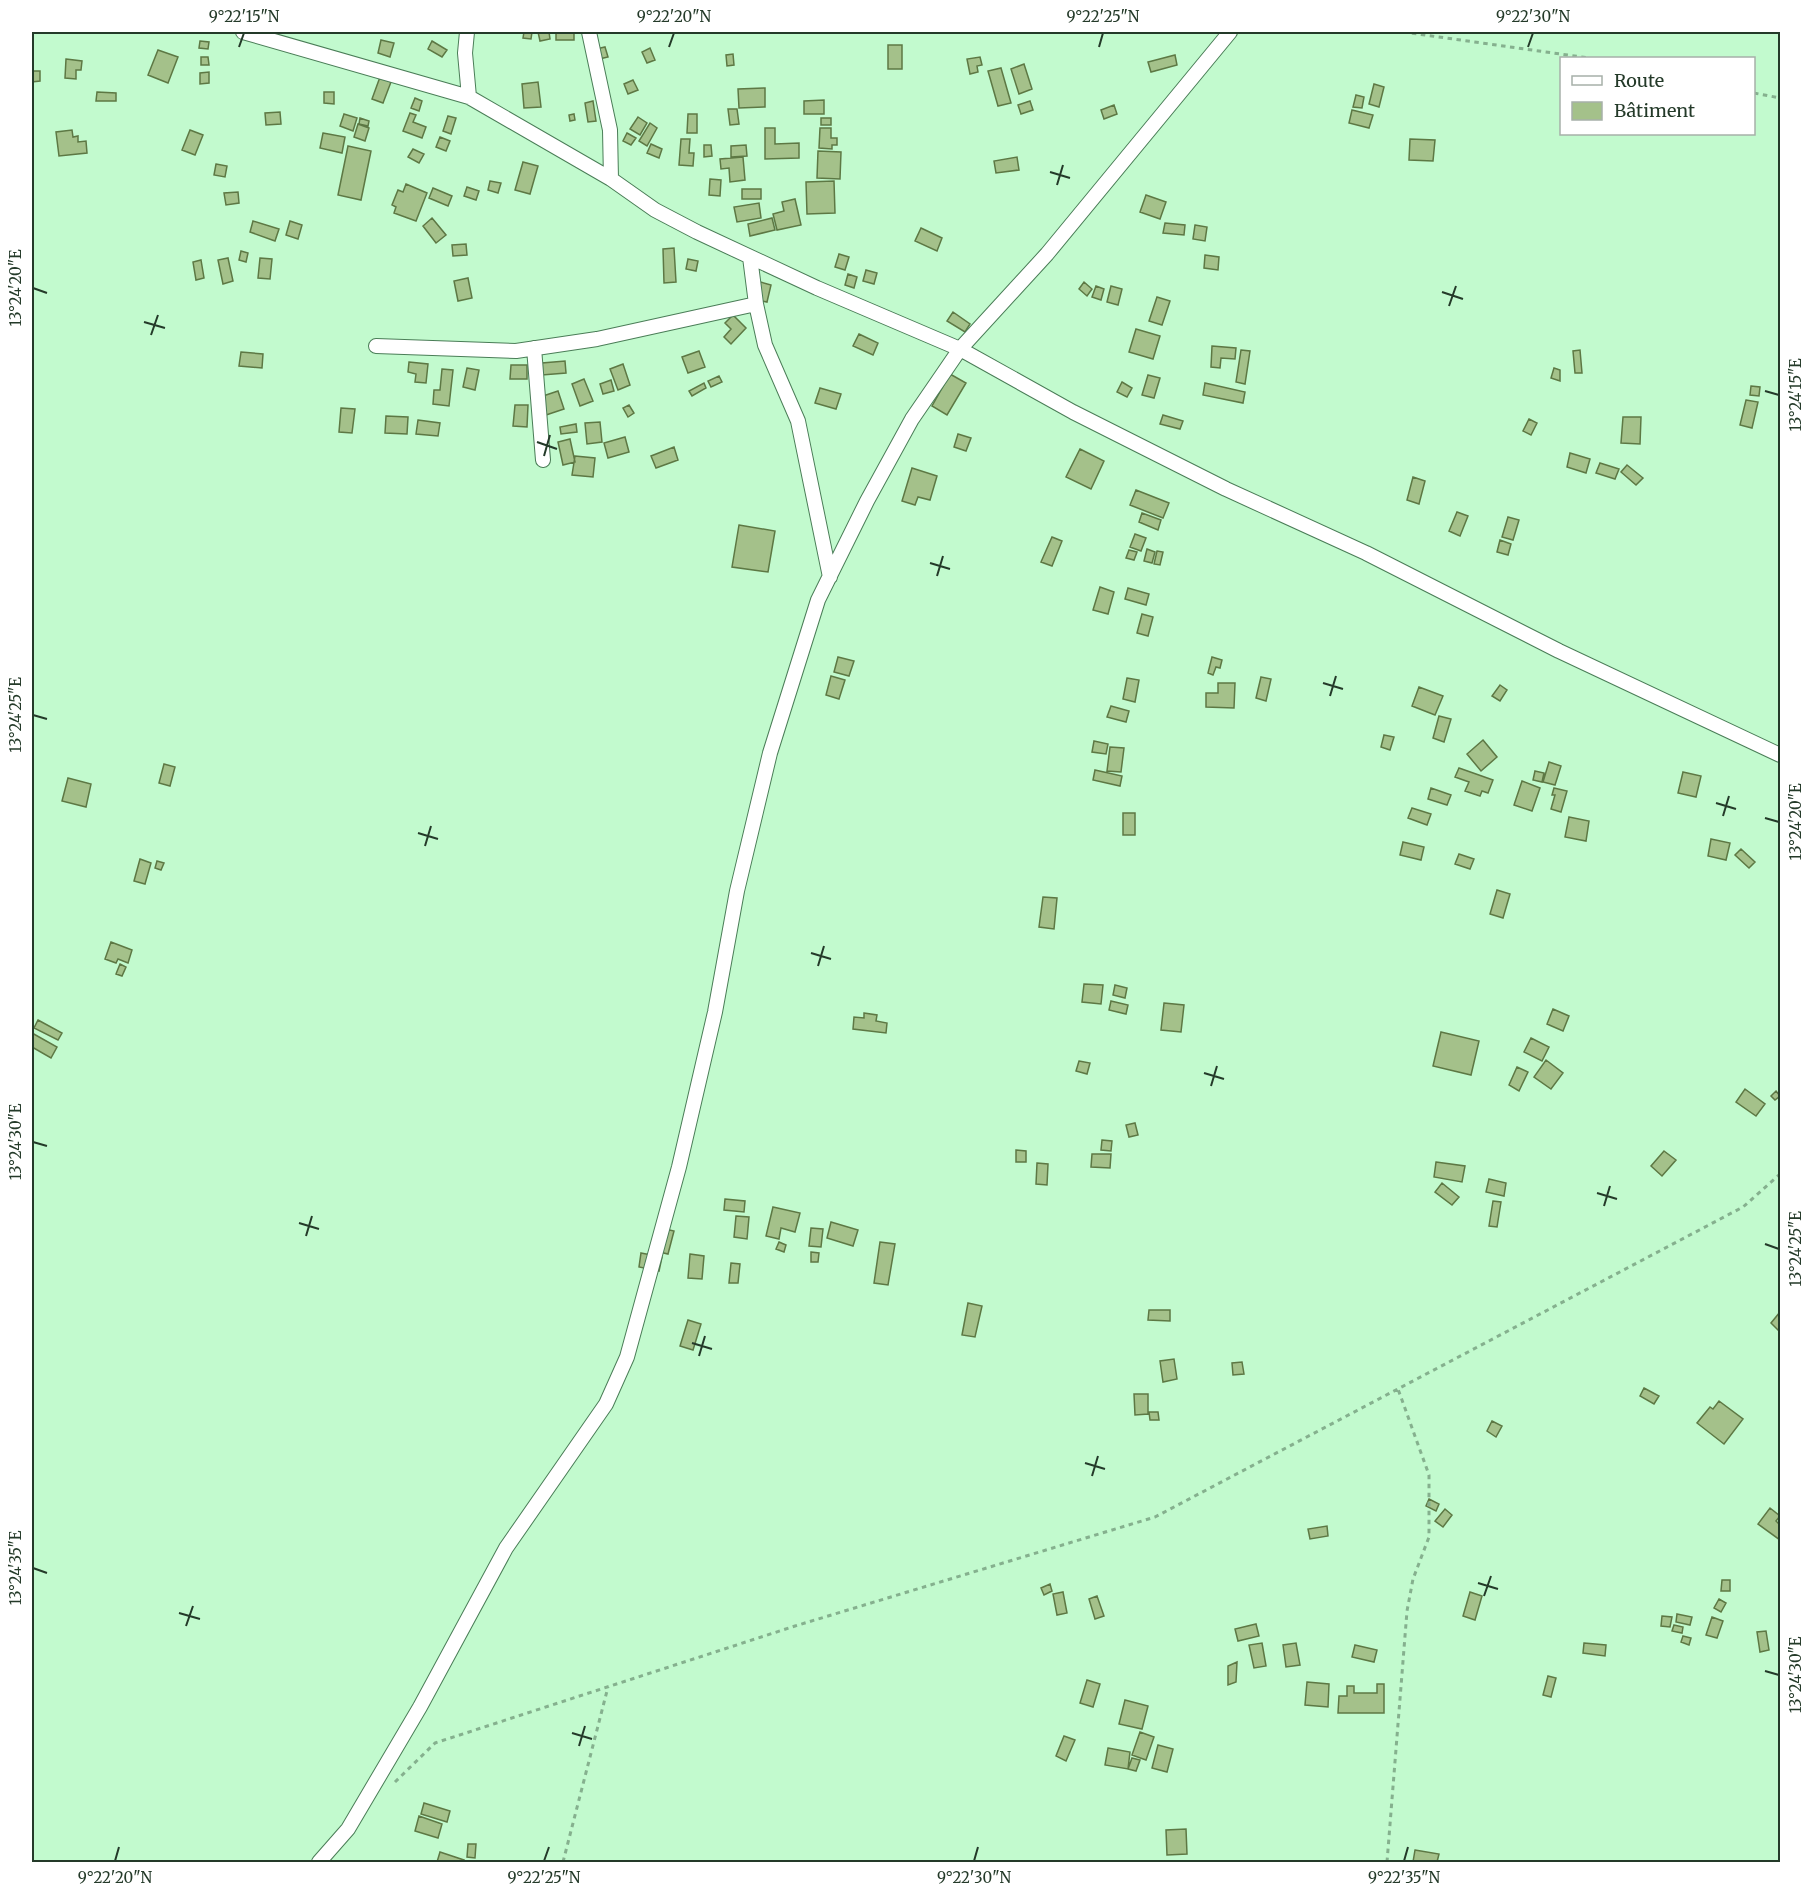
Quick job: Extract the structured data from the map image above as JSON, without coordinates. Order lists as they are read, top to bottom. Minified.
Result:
{"legend":["Route","Bâtiment"],"coordinates":["9°22'15\"N","9°22'20\"N","9°22'25\"N","9°22'30\"N","13°24'20\"E","13°24'15\"E","13°24'25\"E","13°24'30\"E","13°24'35\"E","9°22'35\"N"]}
